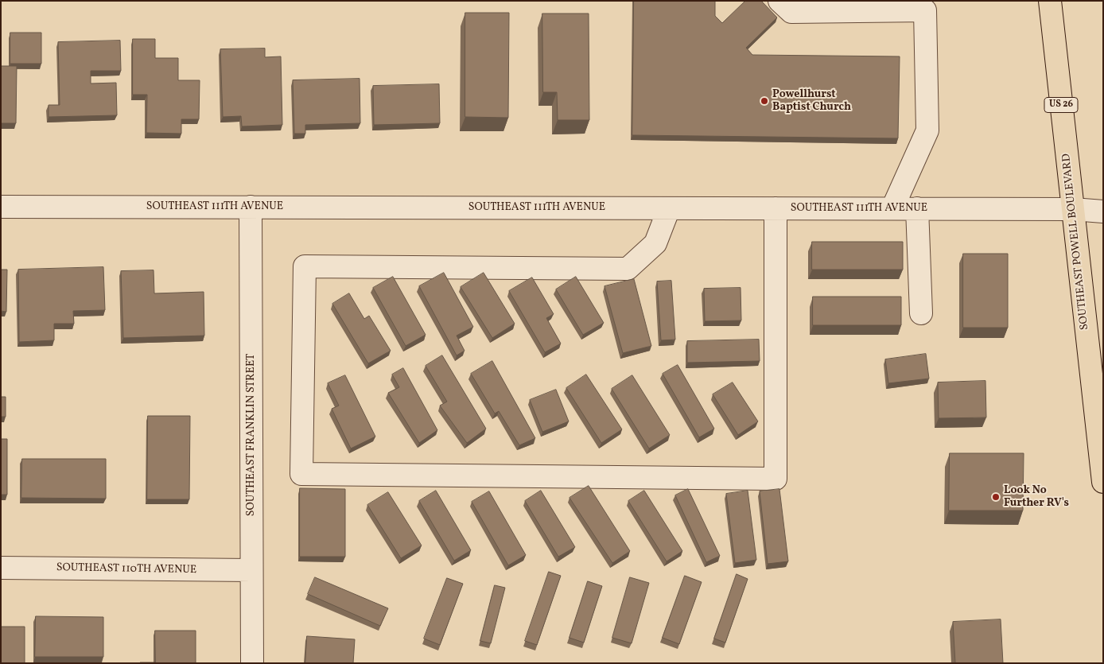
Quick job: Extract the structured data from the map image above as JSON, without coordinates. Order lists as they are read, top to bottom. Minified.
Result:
{"streets":{"main road":["US 26","SOUTHEAST POWELL BOULEVARD"],"street":["SOUTHEAST 111TH AVENUE","SOUTHEAST FRANKLIN STREET","SOUTHEAST 110TH AVENUE"]},"crossings":[["SOUTHEAST 111TH AVENUE","SOUTHEAST POWELL BOULEVARD"],["SOUTHEAST 111TH AVENUE","SOUTHEAST FRANKLIN STREET"],["SOUTHEAST FRANKLIN STREET","SOUTHEAST 110TH AVENUE"]],"places":["Powellhurst Baptist Church","Look No Further RV's"]}
